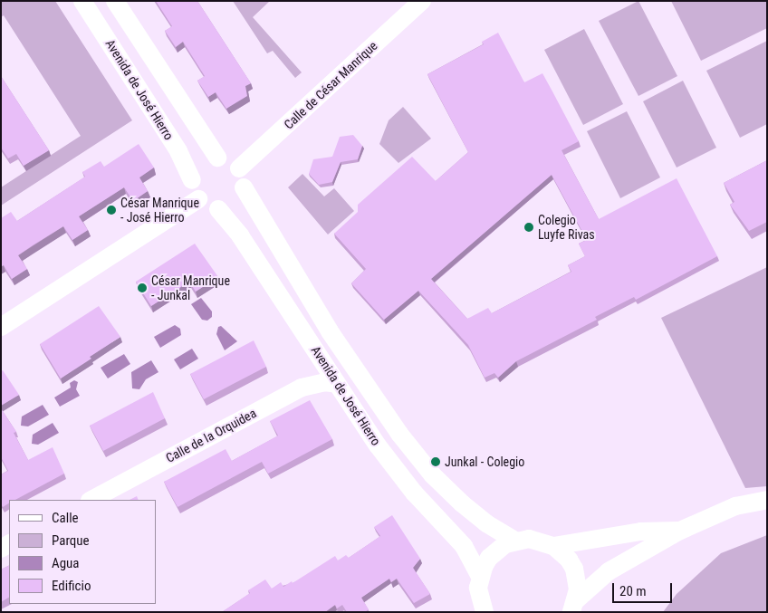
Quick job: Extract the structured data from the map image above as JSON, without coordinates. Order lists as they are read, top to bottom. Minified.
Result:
{"streets":{"street":["Calle de César Manrique","Avenida de José Hierro","Calle de la Orquidea"]},"crossings":[["Calle de César Manrique","Avenida de José Hierro"],["Avenida de José Hierro","Calle de la Orquidea"]],"places":["César Manrique - José Hierro","Colegio Luyfe Rivas","César Manrique - Junkal","Junkal - Colegio"],"legend":["Calle","Parque","Agua","Edificio"],"scale_bar":"20 m"}
